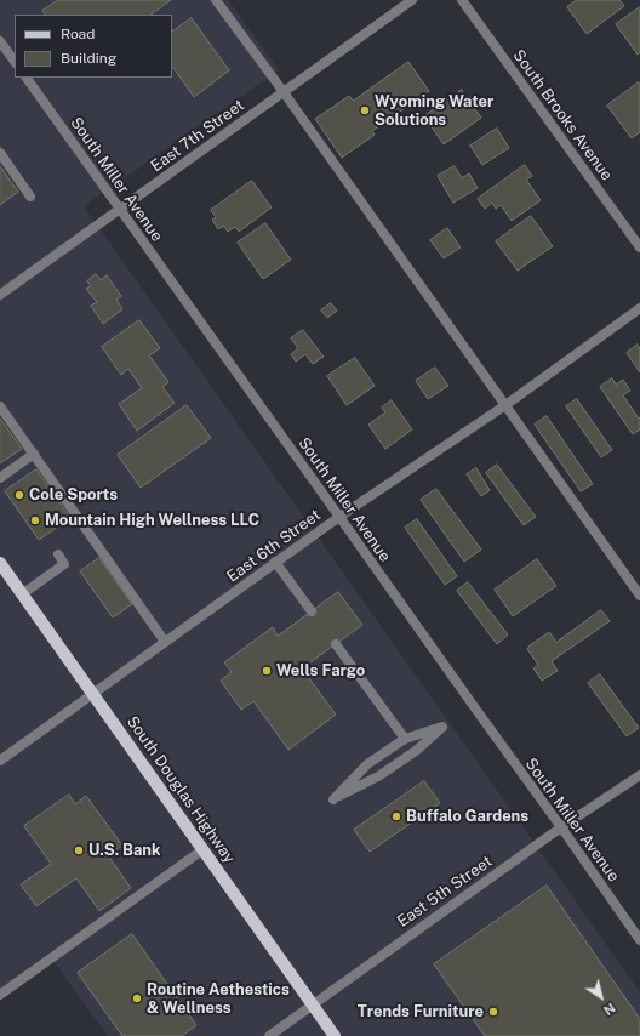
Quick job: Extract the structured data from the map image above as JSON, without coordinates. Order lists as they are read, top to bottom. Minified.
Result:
{"streets":{"main road":["South Douglas Highway"],"street":["South Brooks Avenue","East 7th Street","South Miller Avenue","East 6th Street","East 5th Street"]},"crossings":[["East 7th Street","South Miller Avenue"],["South Miller Avenue","East 6th Street"],["South Miller Avenue","East 5th Street"],["East 6th Street","South Douglas Highway"],["South Douglas Highway","East 5th Street"]],"places":["Wyoming Water Solutions","Cole Sports","Mountain High Wellness LLC","Wells Fargo","Buffalo Gardens","U.S. Bank","Routine Aethestics & Wellness","Trends Furniture"],"legend":["Road","Building"],"north":"bottom right"}
